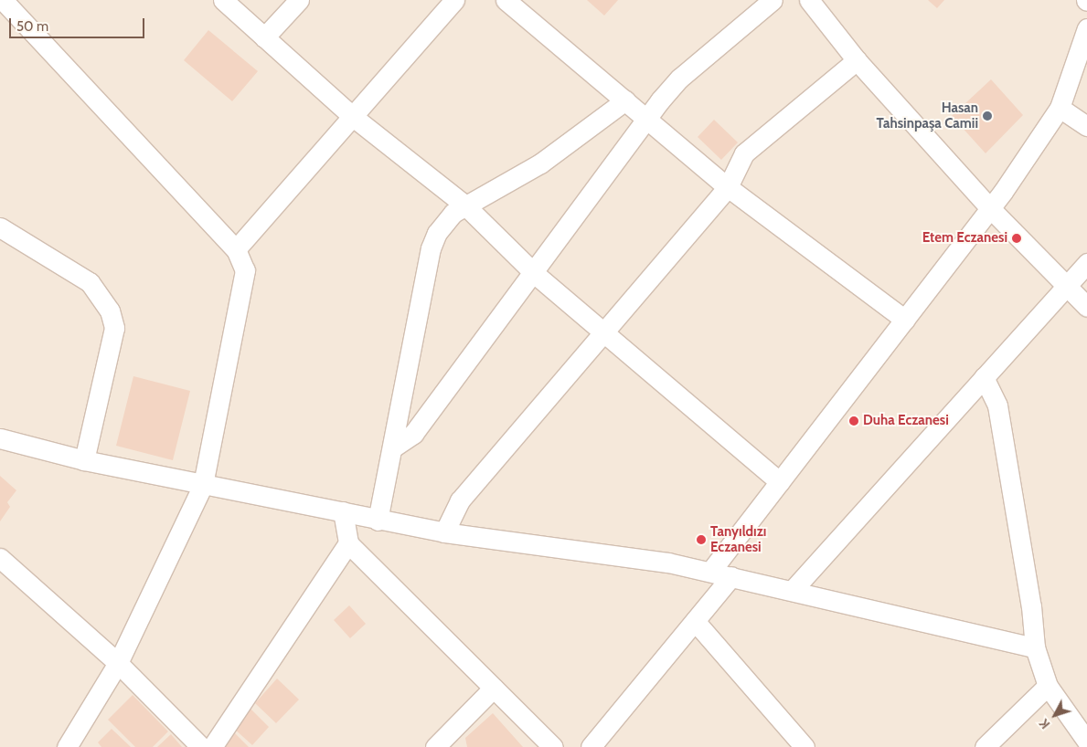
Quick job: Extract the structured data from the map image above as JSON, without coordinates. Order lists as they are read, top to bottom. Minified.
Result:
{"places":["Hasan Tahsinpaşa Camii","Etem Eczanesi","Duha Eczanesi","Tanyıldızı Eczanesi"],"scale_bar":"50 m","north":"bottom left"}
